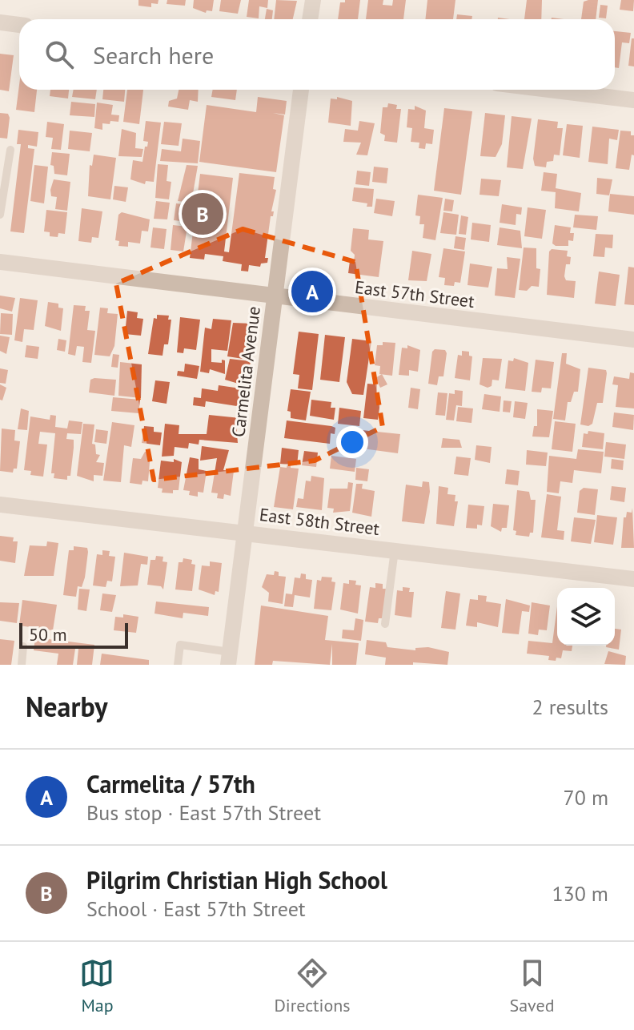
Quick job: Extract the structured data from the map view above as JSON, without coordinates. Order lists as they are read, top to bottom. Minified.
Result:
{"streets":{"street":["East 57th Street","Carmelita Avenue","East 58th Street"]},"crossings":[["East 57th Street","Carmelita Avenue"],["Carmelita Avenue","East 58th Street"]],"scale_bar":"50 m","page":{"search":"Search here","pins":["B","A"],"scale":"50 m","heading":["Nearby","2 results"],"list":[{"mark":"A","name":"Carmelita / 57th","note":"Bus stop · East 57th Street","value":"70 m"},{"mark":"B","name":"Pilgrim Christian High School","note":"School · East 57th Street","value":"130 m"}],"nav":["Map","Directions","Saved"]}}
